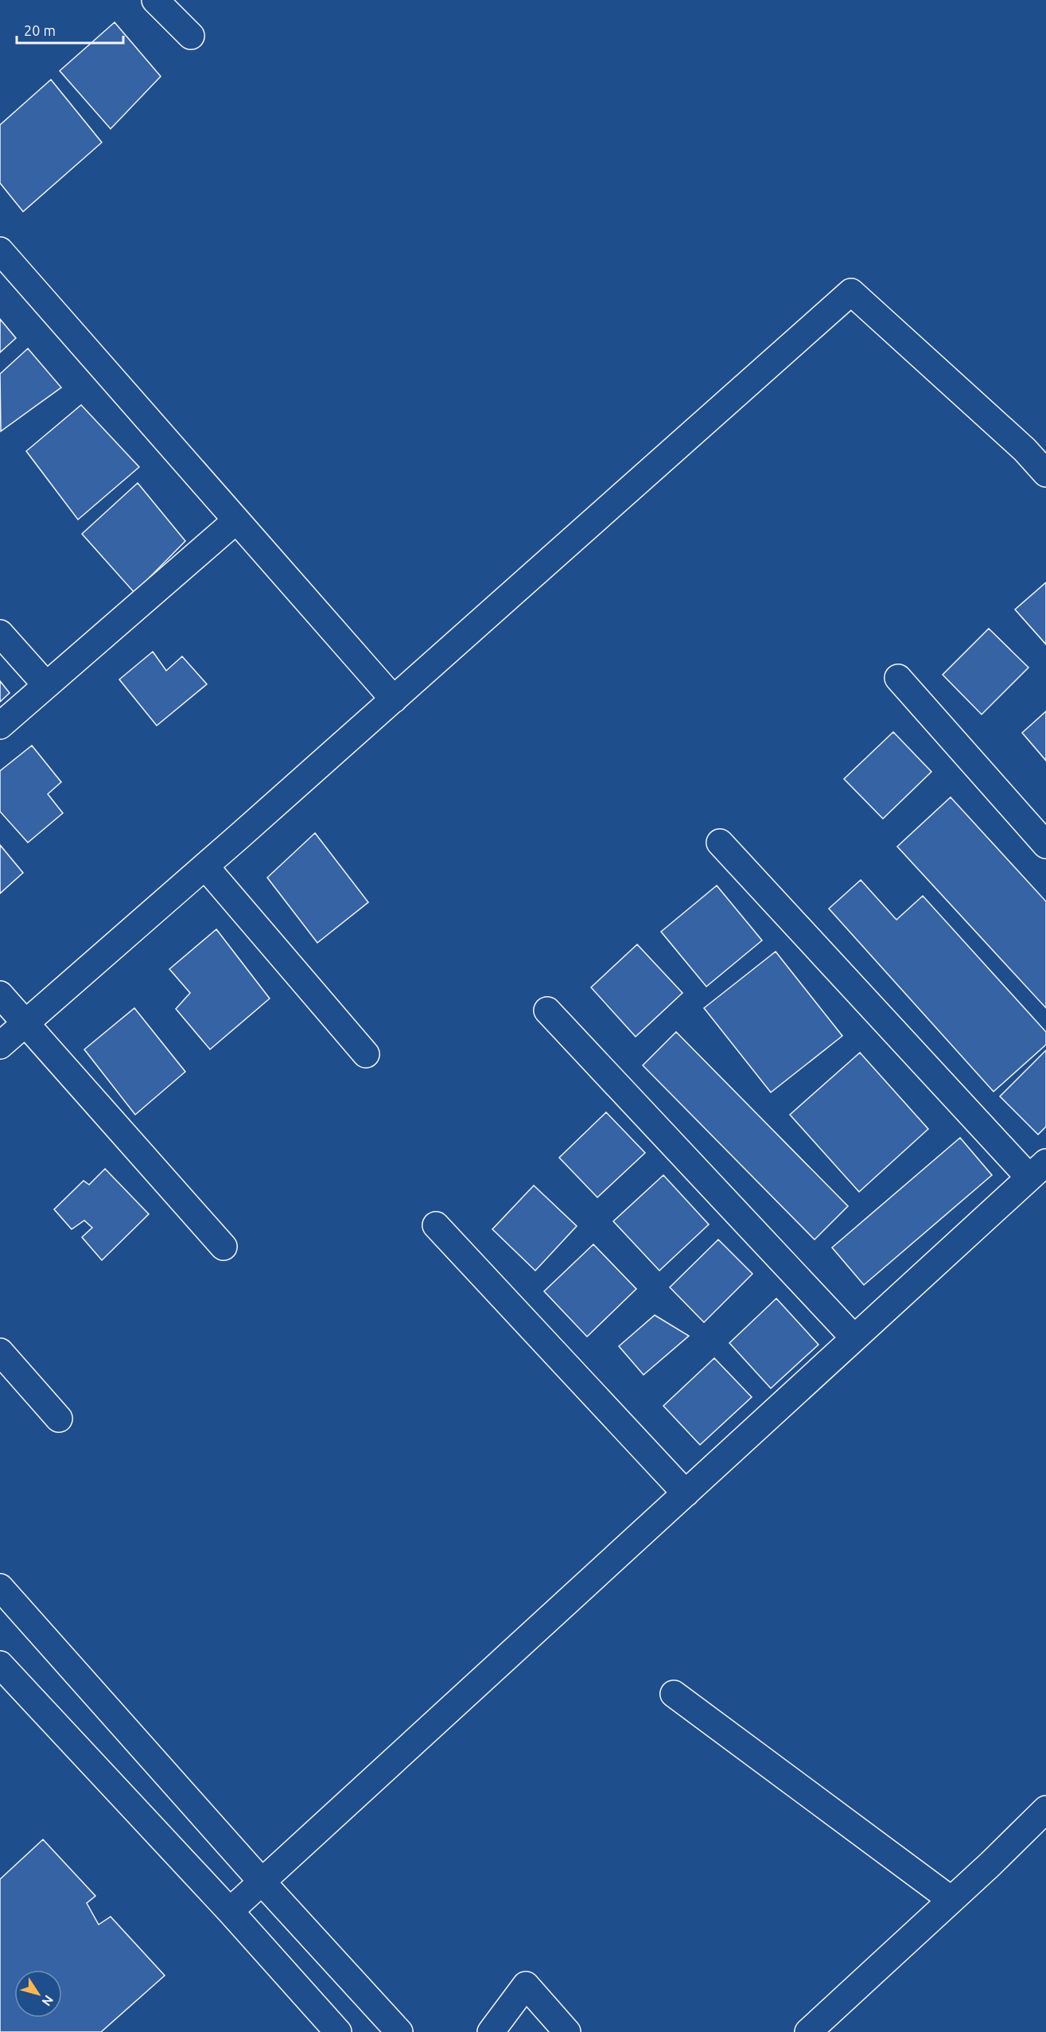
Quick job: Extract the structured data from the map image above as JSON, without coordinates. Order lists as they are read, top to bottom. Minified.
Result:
{"scale_bar":"20 m","north":"bottom right"}
